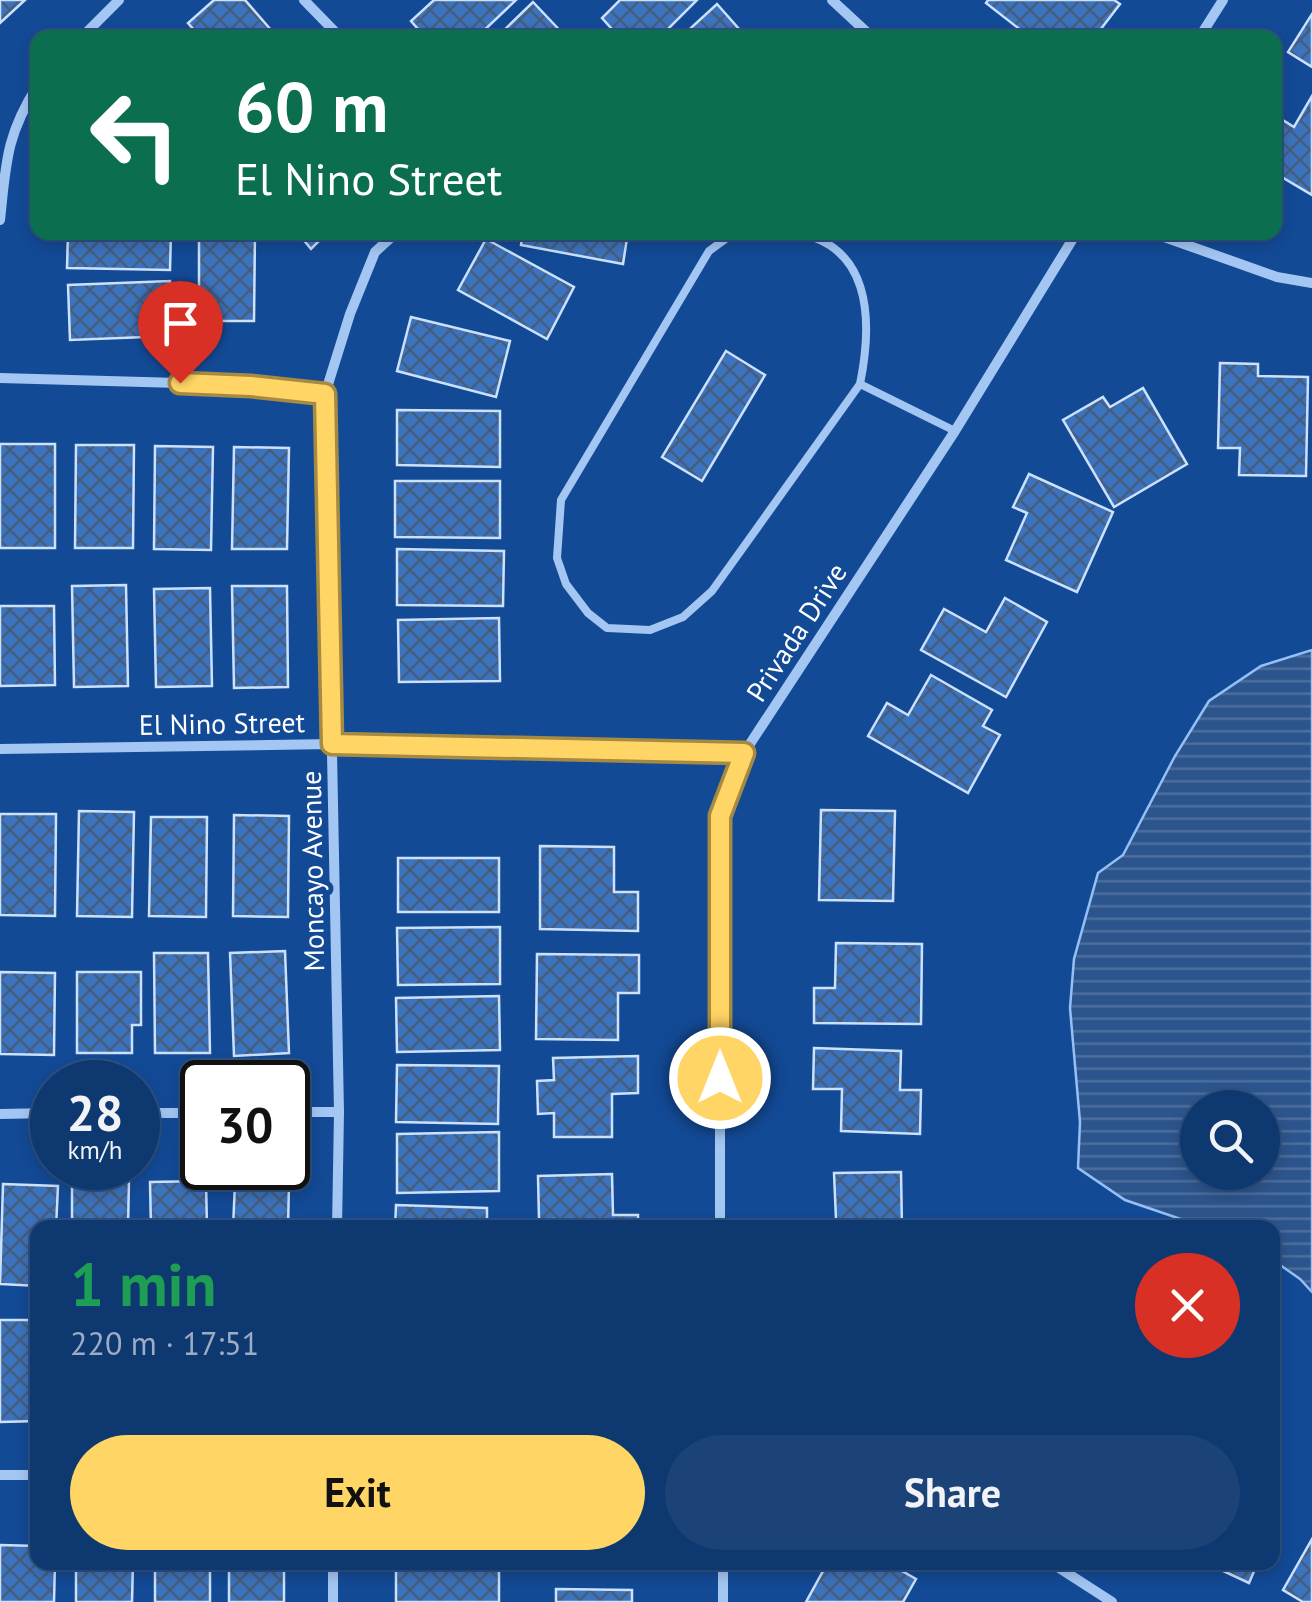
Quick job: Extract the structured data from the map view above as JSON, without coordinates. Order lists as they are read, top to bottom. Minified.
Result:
{"streets":{"street":["Privada Drive","El Nino Street","Moncayo Avenue"]},"crossings":[["Privada Drive","El Nino Street"],["El Nino Street","Moncayo Avenue"]],"page":{"turn":["60 m","El Nino Street"],"speed":"28 km/h","limit":"30","heading":["1 min","220 m · 17:51"],"buttons":["Exit","Share"]}}
